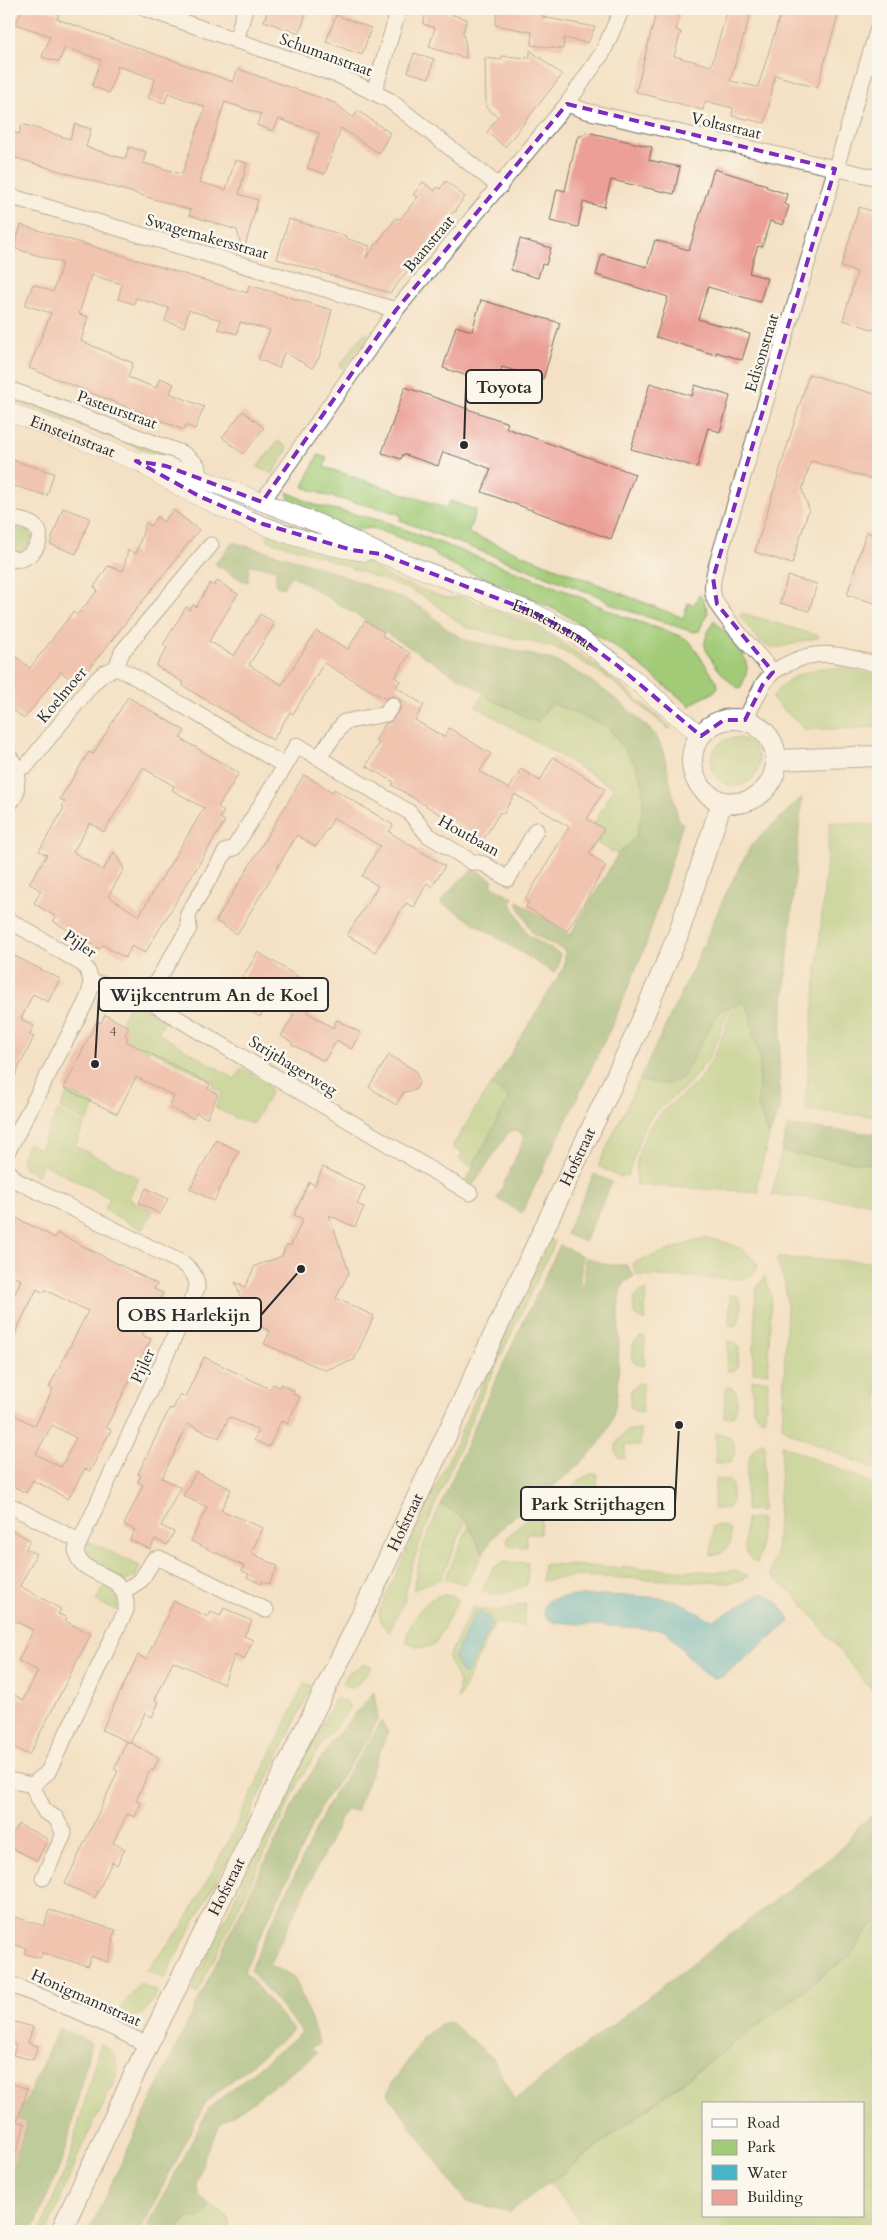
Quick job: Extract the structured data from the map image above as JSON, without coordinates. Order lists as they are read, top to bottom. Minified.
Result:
{"streets":{"main road":["Hofstraat"],"street":["Schumanstraat","Voltastraat","Swagemakersstraat","Baanstraat","Edisonstraat","Pasteurstraat","Einsteinstraat","Koelmoer","Houtbaan","Pijler","Strijthagerweg","Honigmannstraat"]},"crossings":[["Schumanstraat","Baanstraat"],["Voltastraat","Baanstraat"],["Voltastraat","Edisonstraat"],["Swagemakersstraat","Baanstraat"],["Baanstraat","Einsteinstraat"],["Pasteurstraat","Einsteinstraat"],["Einsteinstraat","Hofstraat"],["Houtbaan","Strijthagerweg"],["Pijler","Strijthagerweg"],["Hofstraat","Honigmannstraat"]],"places":["Toyota","Wijkcentrum An de Koel","OBS Harlekijn","Park Strijthagen"],"house_numbers":["4"],"legend":["Road","Park","Water","Building"]}
